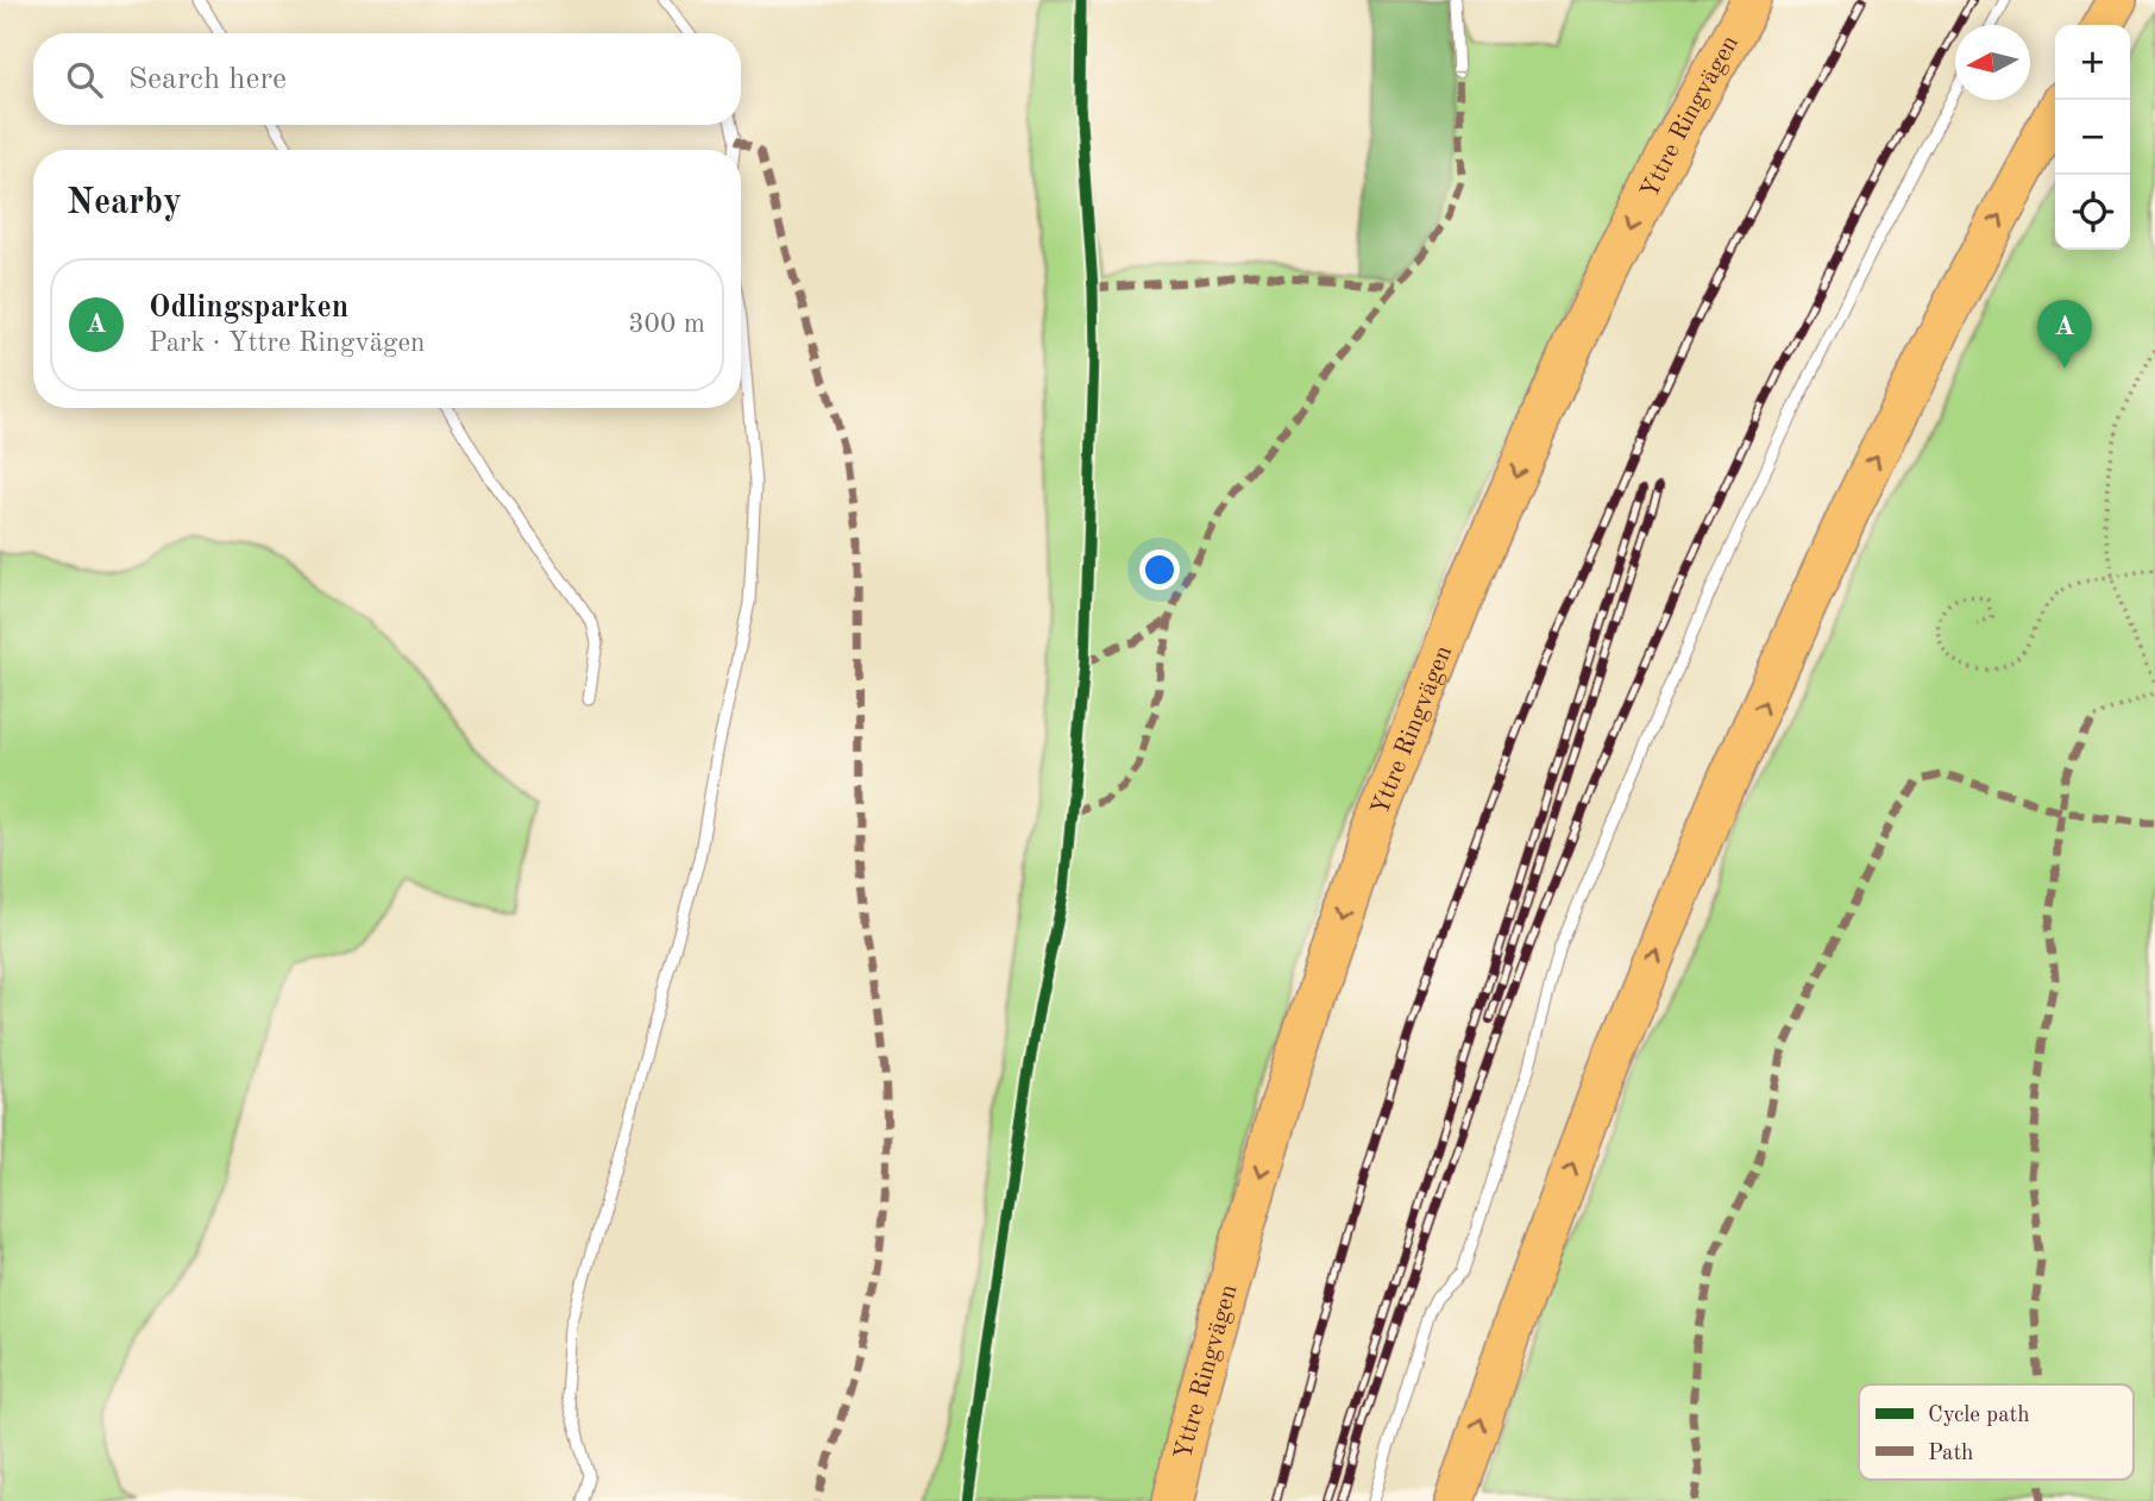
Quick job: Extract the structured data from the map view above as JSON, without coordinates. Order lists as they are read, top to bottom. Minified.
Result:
{"streets":{"highway":["Yttre Ringvägen"]},"legend":["Cycle path","Path"],"north":"left","page":{"map_buttons":["+","−"],"search":"Search here","heading":"Nearby","list":[{"mark":"A","name":"Odlingsparken","note":"Park · Yttre Ringvägen","value":"300 m"}],"pins":"A"}}
